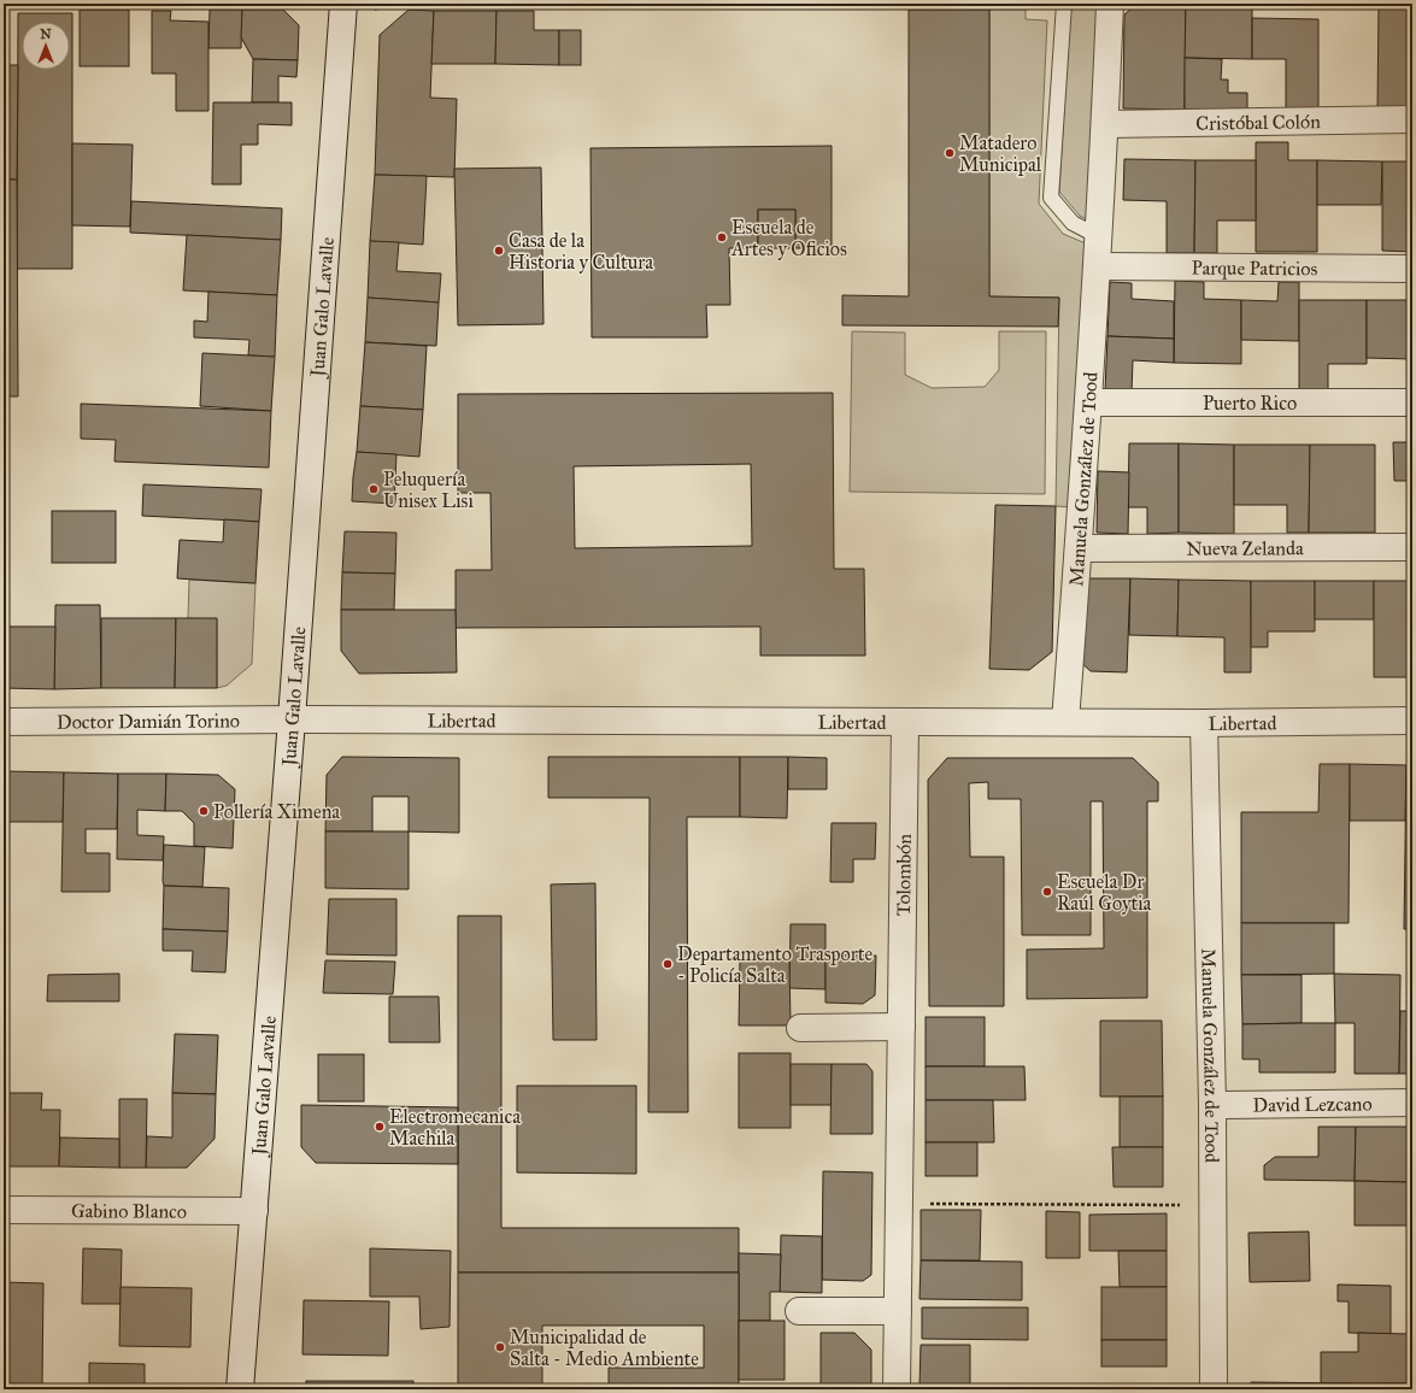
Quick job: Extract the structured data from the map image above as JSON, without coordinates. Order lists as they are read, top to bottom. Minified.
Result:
{"streets":{"street":["Cristóbal Colón","Parque Patricios","Juan Galo Lavalle","Puerto Rico","Manuela González de Tood","Nueva Zelanda","Libertad","Doctor Damián Torino","Tolombón","David Lezcano","Gabino Blanco"]},"crossings":[["Cristóbal Colón","Manuela González de Tood"],["Parque Patricios","Manuela González de Tood"],["Juan Galo Lavalle","Libertad"],["Juan Galo Lavalle","Doctor Damián Torino"],["Juan Galo Lavalle","Gabino Blanco"],["Puerto Rico","Manuela González de Tood"],["Manuela González de Tood","Nueva Zelanda"],["Manuela González de Tood","Libertad"],["Manuela González de Tood","David Lezcano"],["Libertad","Doctor Damián Torino"],["Libertad","Tolombón"]],"places":["Matadero Municipal","Escuela de Artes y Oficios","Casa de la Historia y Cultura","Peluquería Unisex Lisi","Pollería Ximena","Escuela Dr Raúl Goytia","Departamento Trasporte - Policía Salta","Electromecanica Machila","Municipalidad de Salta - Medio Ambiente"],"north":"top"}
